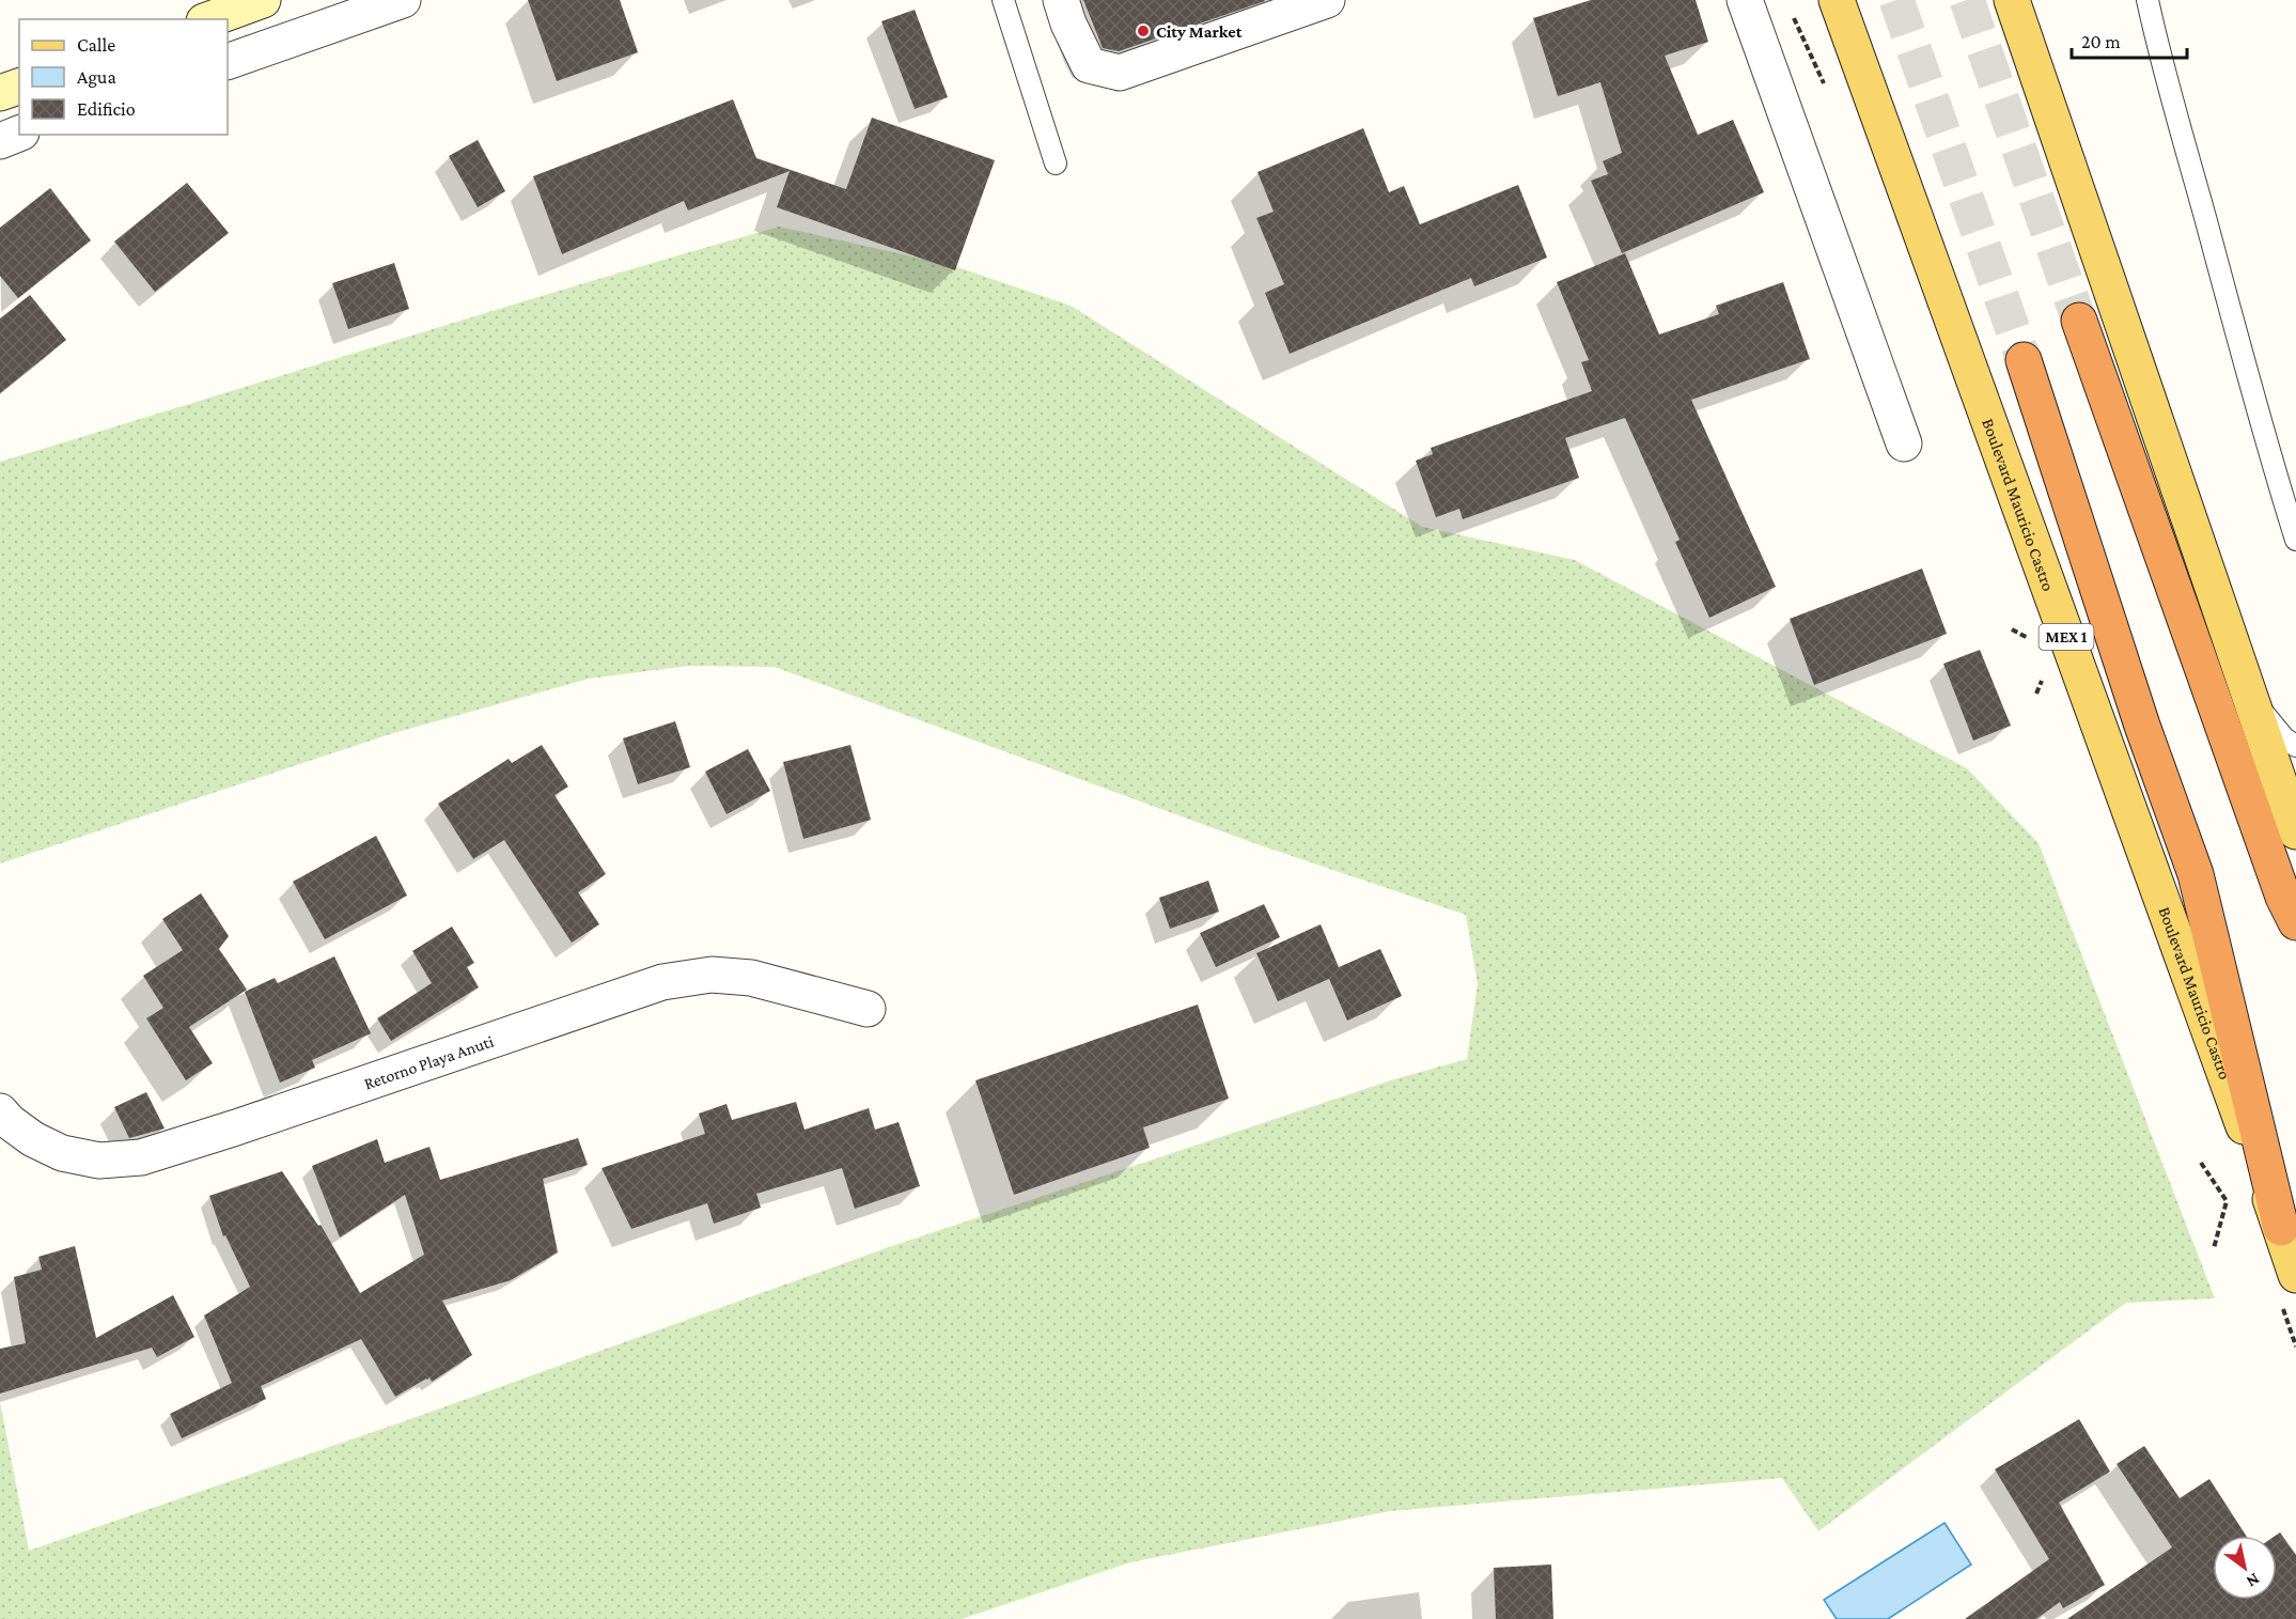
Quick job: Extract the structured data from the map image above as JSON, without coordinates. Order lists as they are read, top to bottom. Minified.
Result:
{"streets":{"highway":["Boulevard Mauricio Castro"],"main road":["MEX 1"],"street":["Retorno Playa Anuti"]},"places":["City Market"],"legend":["Calle","Agua","Edificio"],"scale_bar":"20 m","north":"bottom right"}
